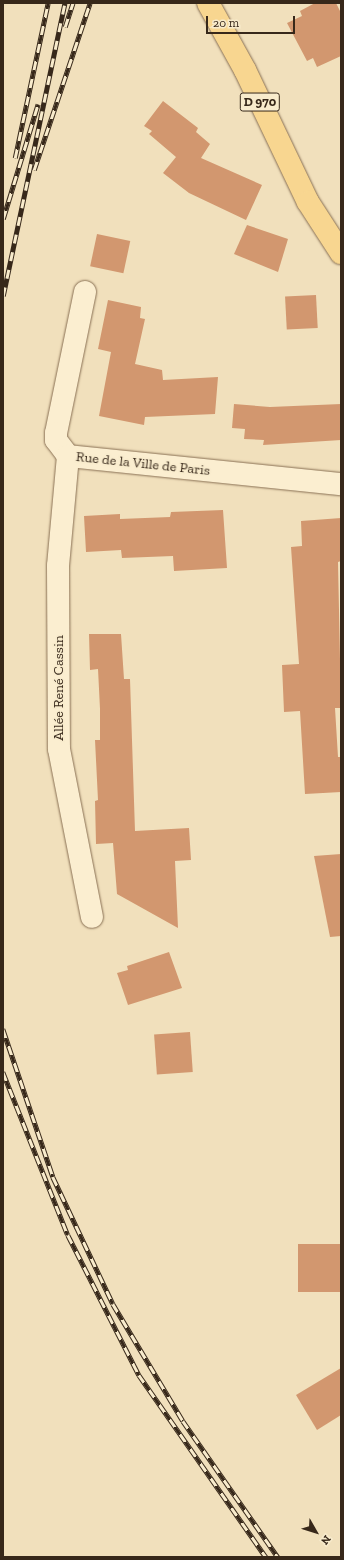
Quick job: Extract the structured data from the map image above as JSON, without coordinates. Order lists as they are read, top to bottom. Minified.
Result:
{"streets":{"main road":["D 970"],"street":["Rue de la Ville de Paris","Allée René Cassin"]},"crossings":[["Rue de la Ville de Paris","Allée René Cassin"]],"scale_bar":"20 m","north":"bottom right"}
